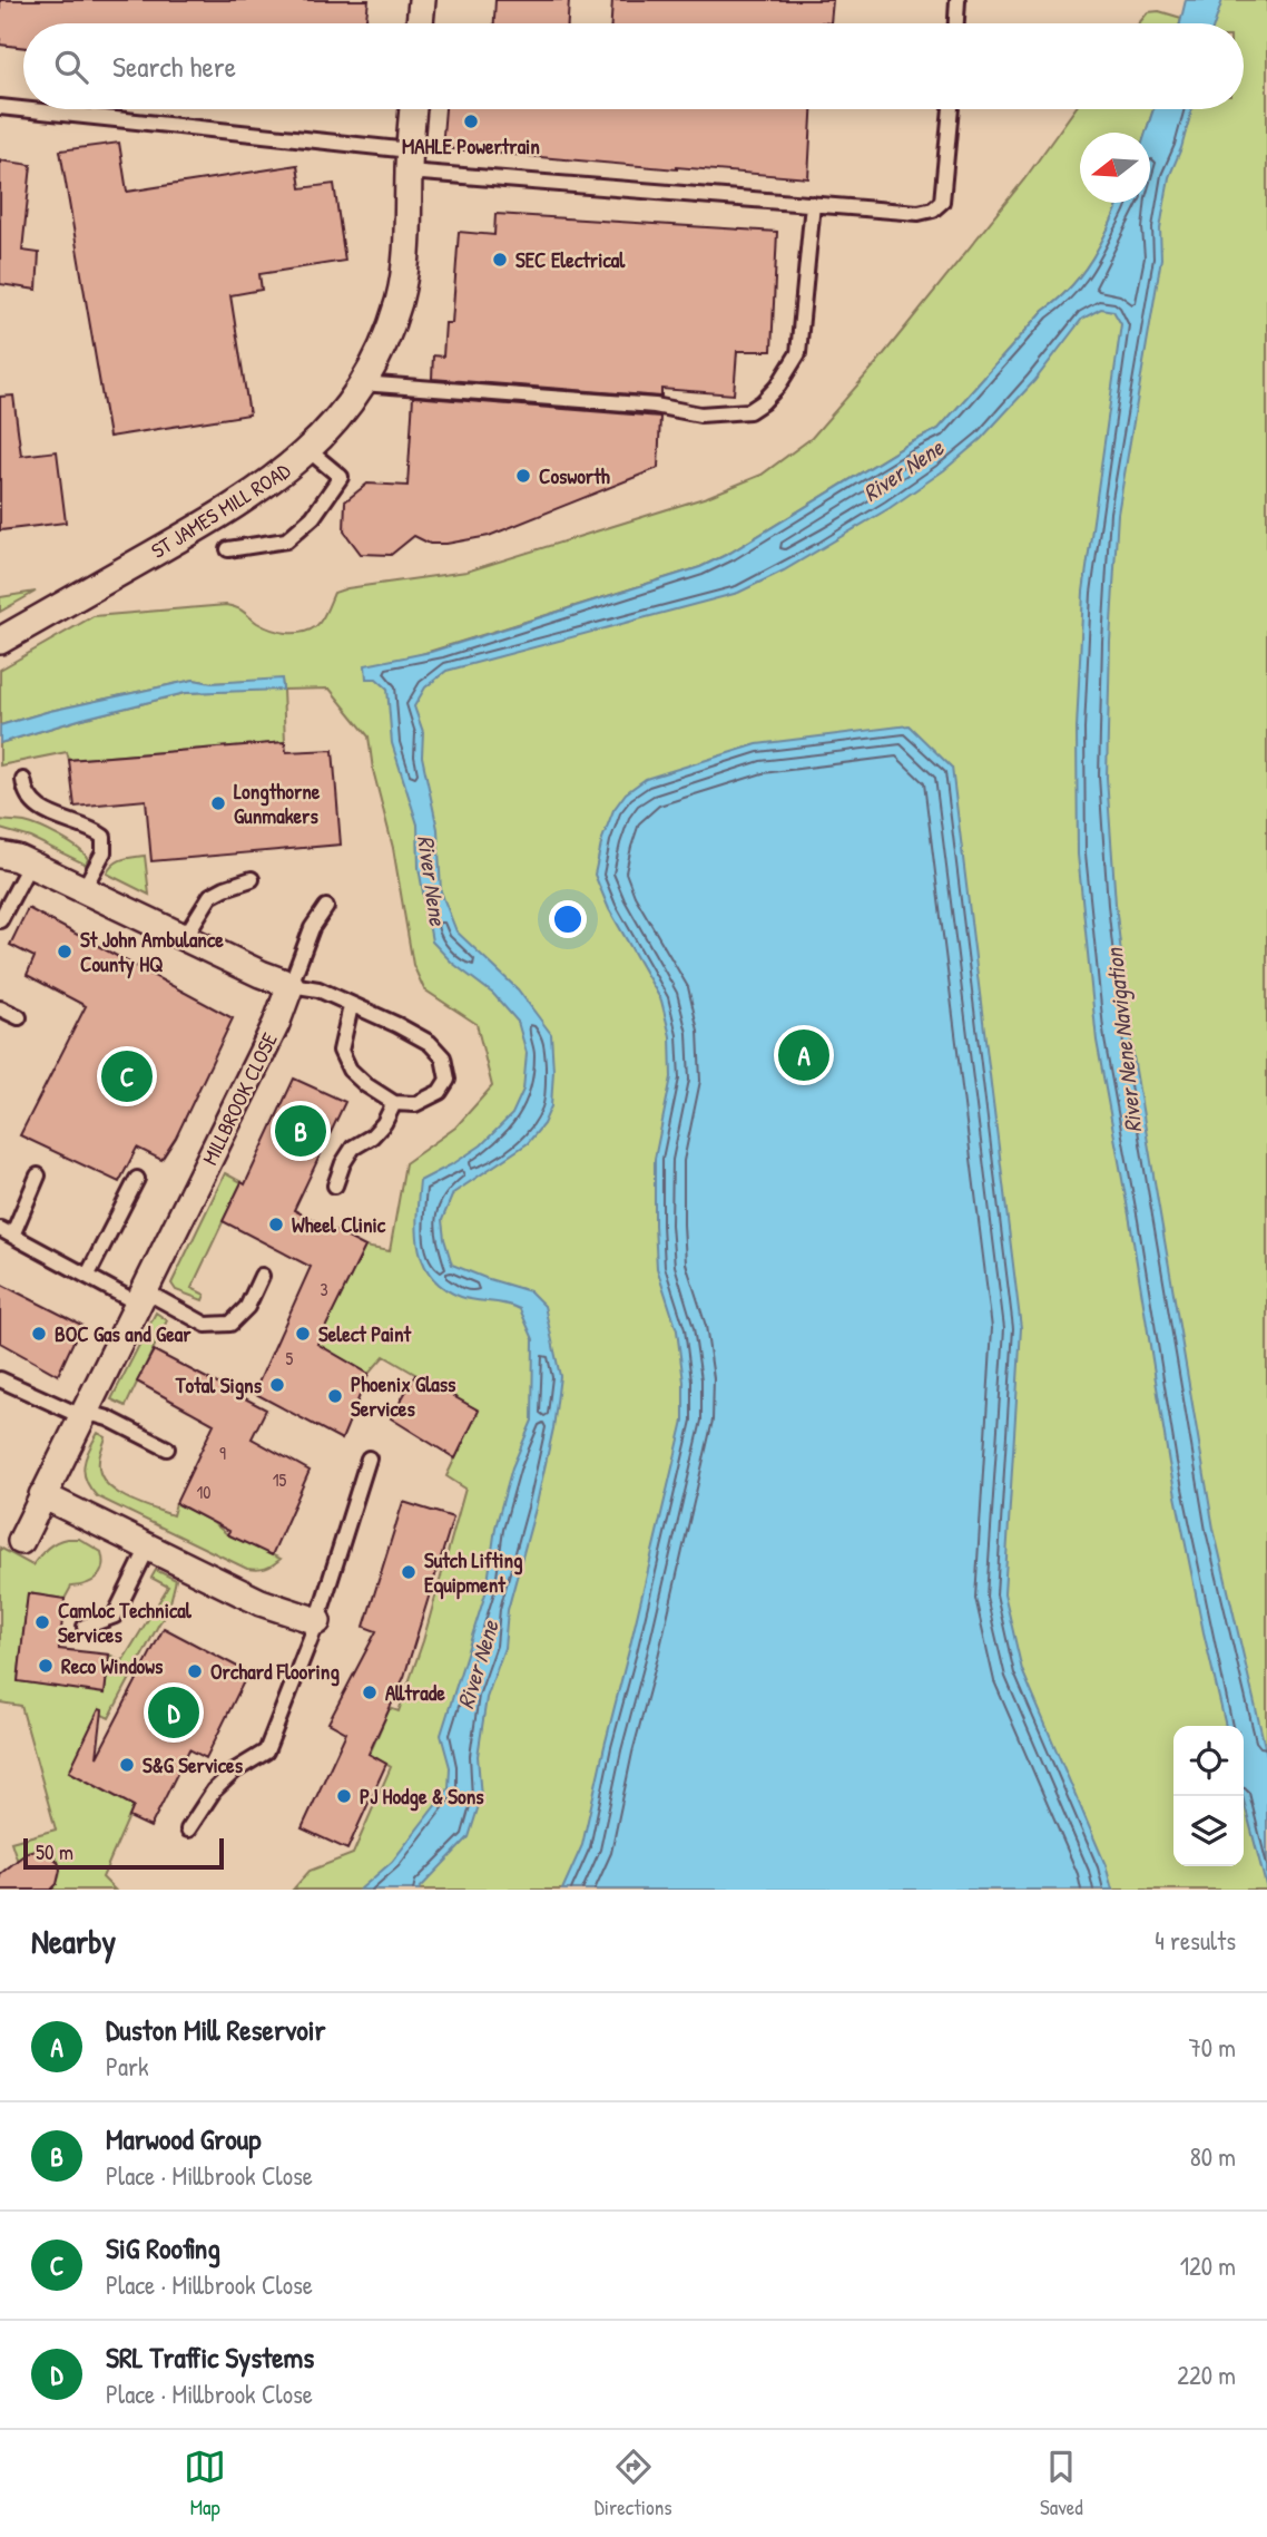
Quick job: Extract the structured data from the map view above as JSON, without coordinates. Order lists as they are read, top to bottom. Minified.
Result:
{"streets":{"street":["ST JAMES MILL ROAD","MILLBROOK CLOSE"]},"water":["River Nene","River Nene Navigation"],"places":["MAHLE Powertrain","SEC Electrical","Cosworth","Longthorne Gunmakers","St John Ambulance County HQ","Wheel Clinic","BOC Gas and Gear","Select Paint","Total Signs","Phoenix Glass Services","Sutch Lifting Equipment","Camloc Technical Services","Reco Windows","Orchard Flooring","Alltrade","S&G Services","PJ Hodge & Sons"],"house_numbers":["3","5","9","15","10"],"scale_bar":"50 m","north":"left","page":{"search":"Search here","pins":["A","C","B","D"],"scale":"50 m","heading":["Nearby","4 results"],"list":[{"mark":"A","name":"Duston Mill Reservoir","note":"Park","value":"70 m"},{"mark":"B","name":"Marwood Group","note":"Place · Millbrook Close","value":"80 m"},{"mark":"C","name":"SiG Roofing","note":"Place · Millbrook Close","value":"120 m"},{"mark":"D","name":"SRL Traffic Systems","note":"Place · Millbrook Close","value":"220 m"}],"nav":["Map","Directions","Saved"]}}
